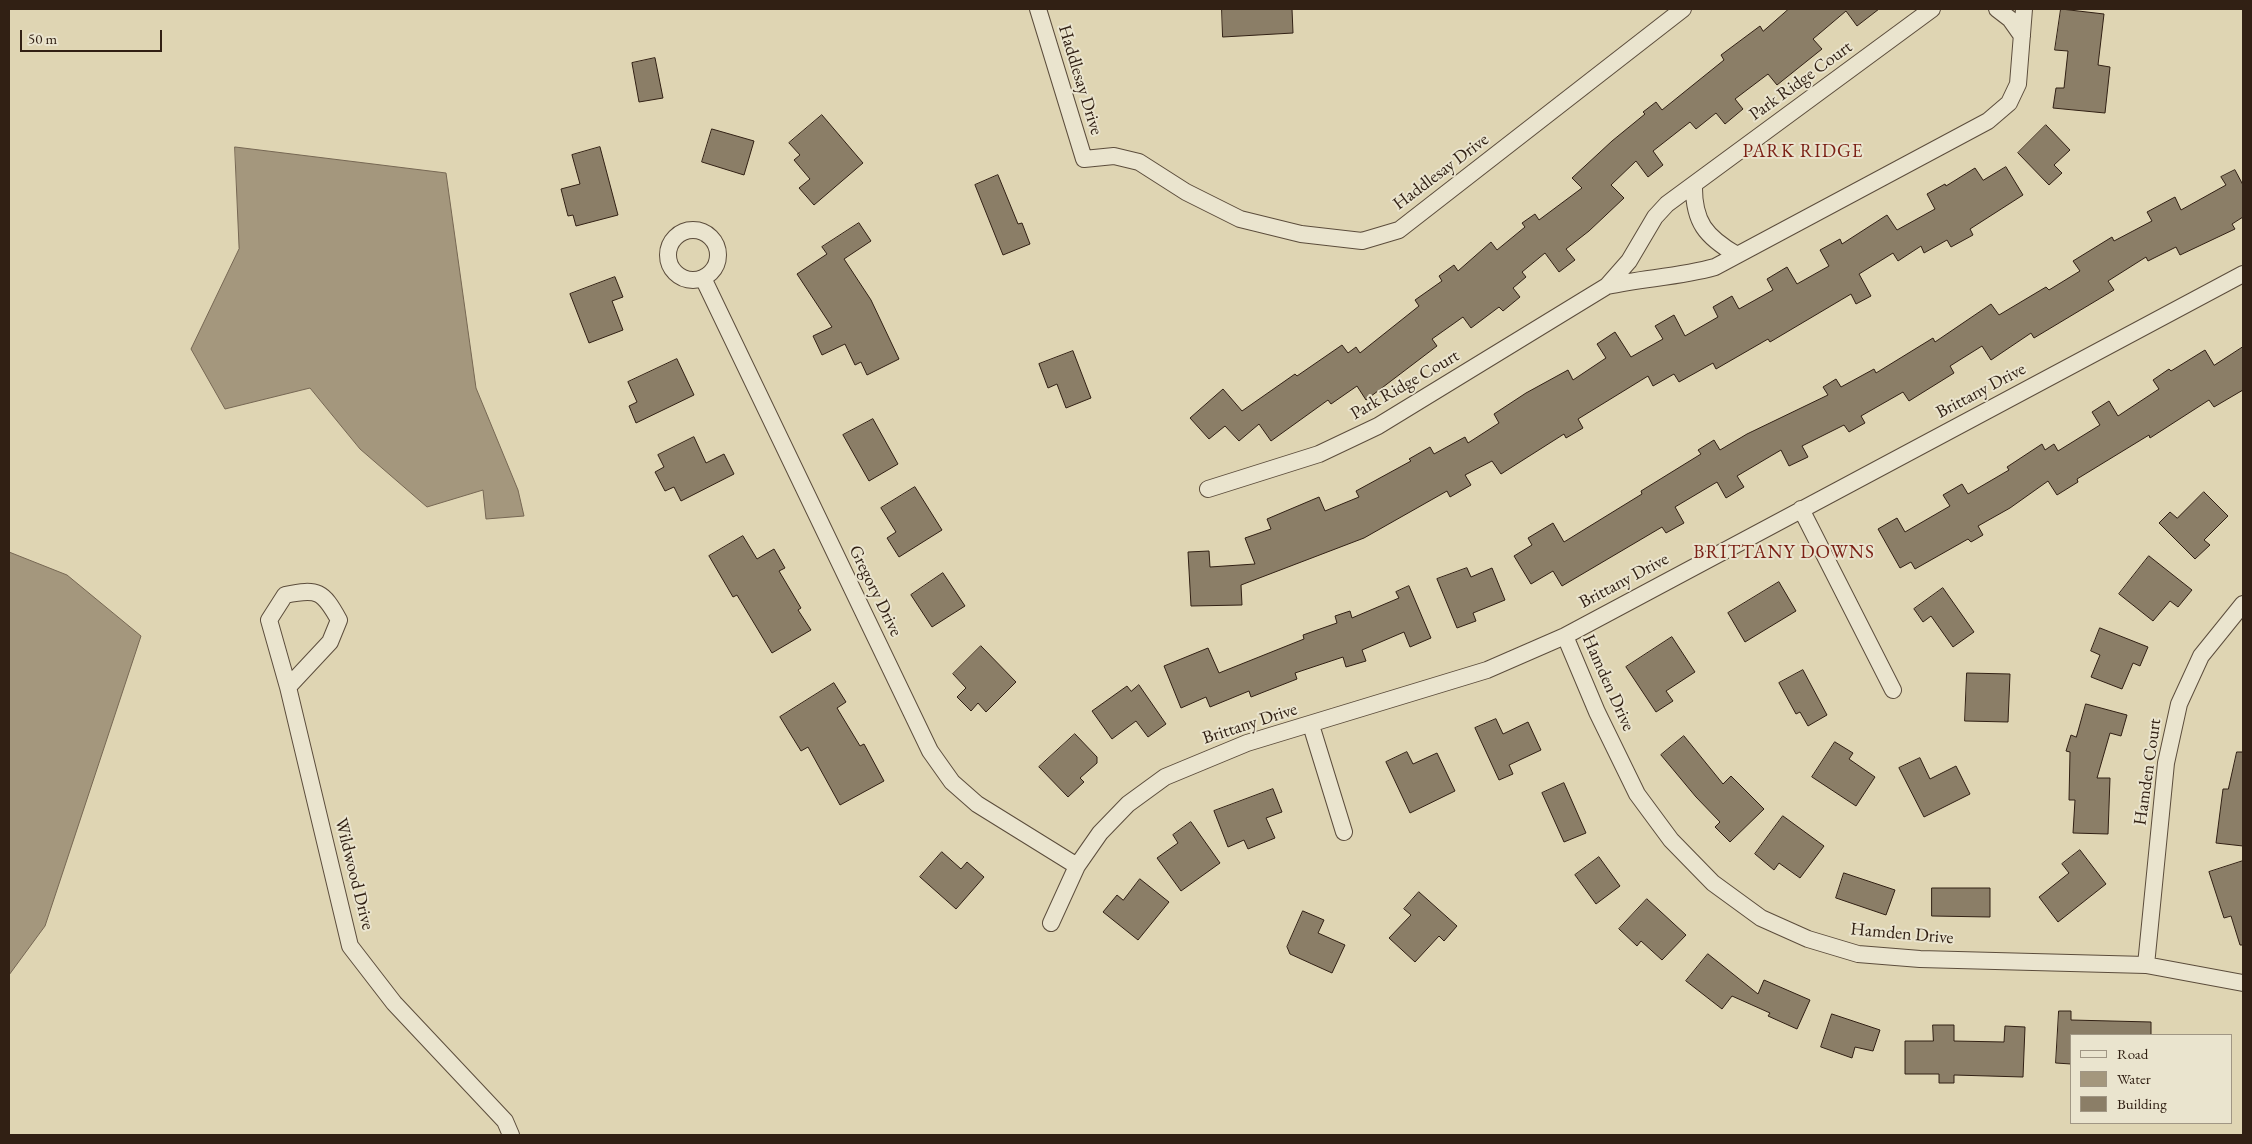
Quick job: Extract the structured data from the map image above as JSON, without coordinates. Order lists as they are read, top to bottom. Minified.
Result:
{"streets":{"street":["Haddlesay Drive","Park Ridge Court","Brittany Drive","Gregory Drive","Hamden Drive","Hamden Court","Wildwood Drive"]},"crossings":[["Brittany Drive","Gregory Drive"],["Brittany Drive","Hamden Drive"],["Hamden Drive","Hamden Court"]],"districts":["PARK RIDGE","BRITTANY DOWNS"],"legend":["Road","Water","Building"],"scale_bar":"50 m"}
